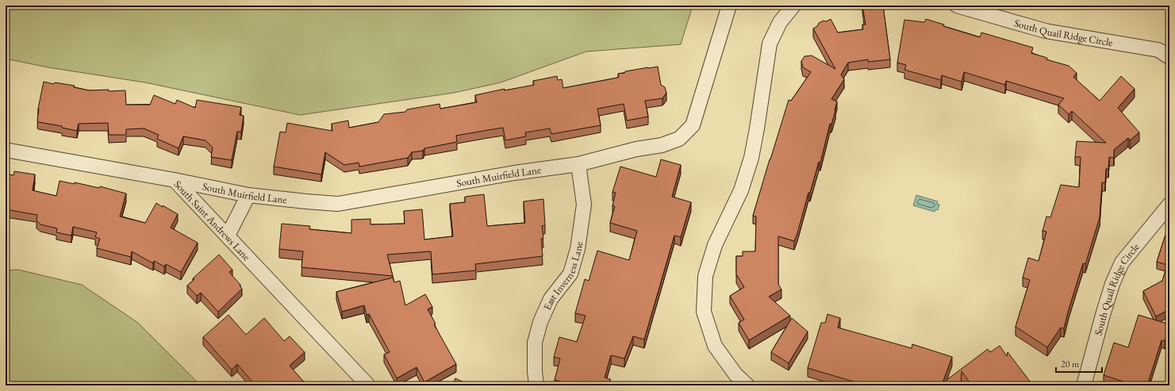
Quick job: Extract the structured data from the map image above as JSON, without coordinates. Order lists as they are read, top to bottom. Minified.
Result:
{"streets":{"street":["South Quail Ridge Circle","South Muirfield Lane","South Saint Andrews Lane","East Inverness Lane"]},"crossings":[["South Muirfield Lane","South Saint Andrews Lane"],["South Muirfield Lane","East Inverness Lane"]],"scale_bar":"20 m"}
